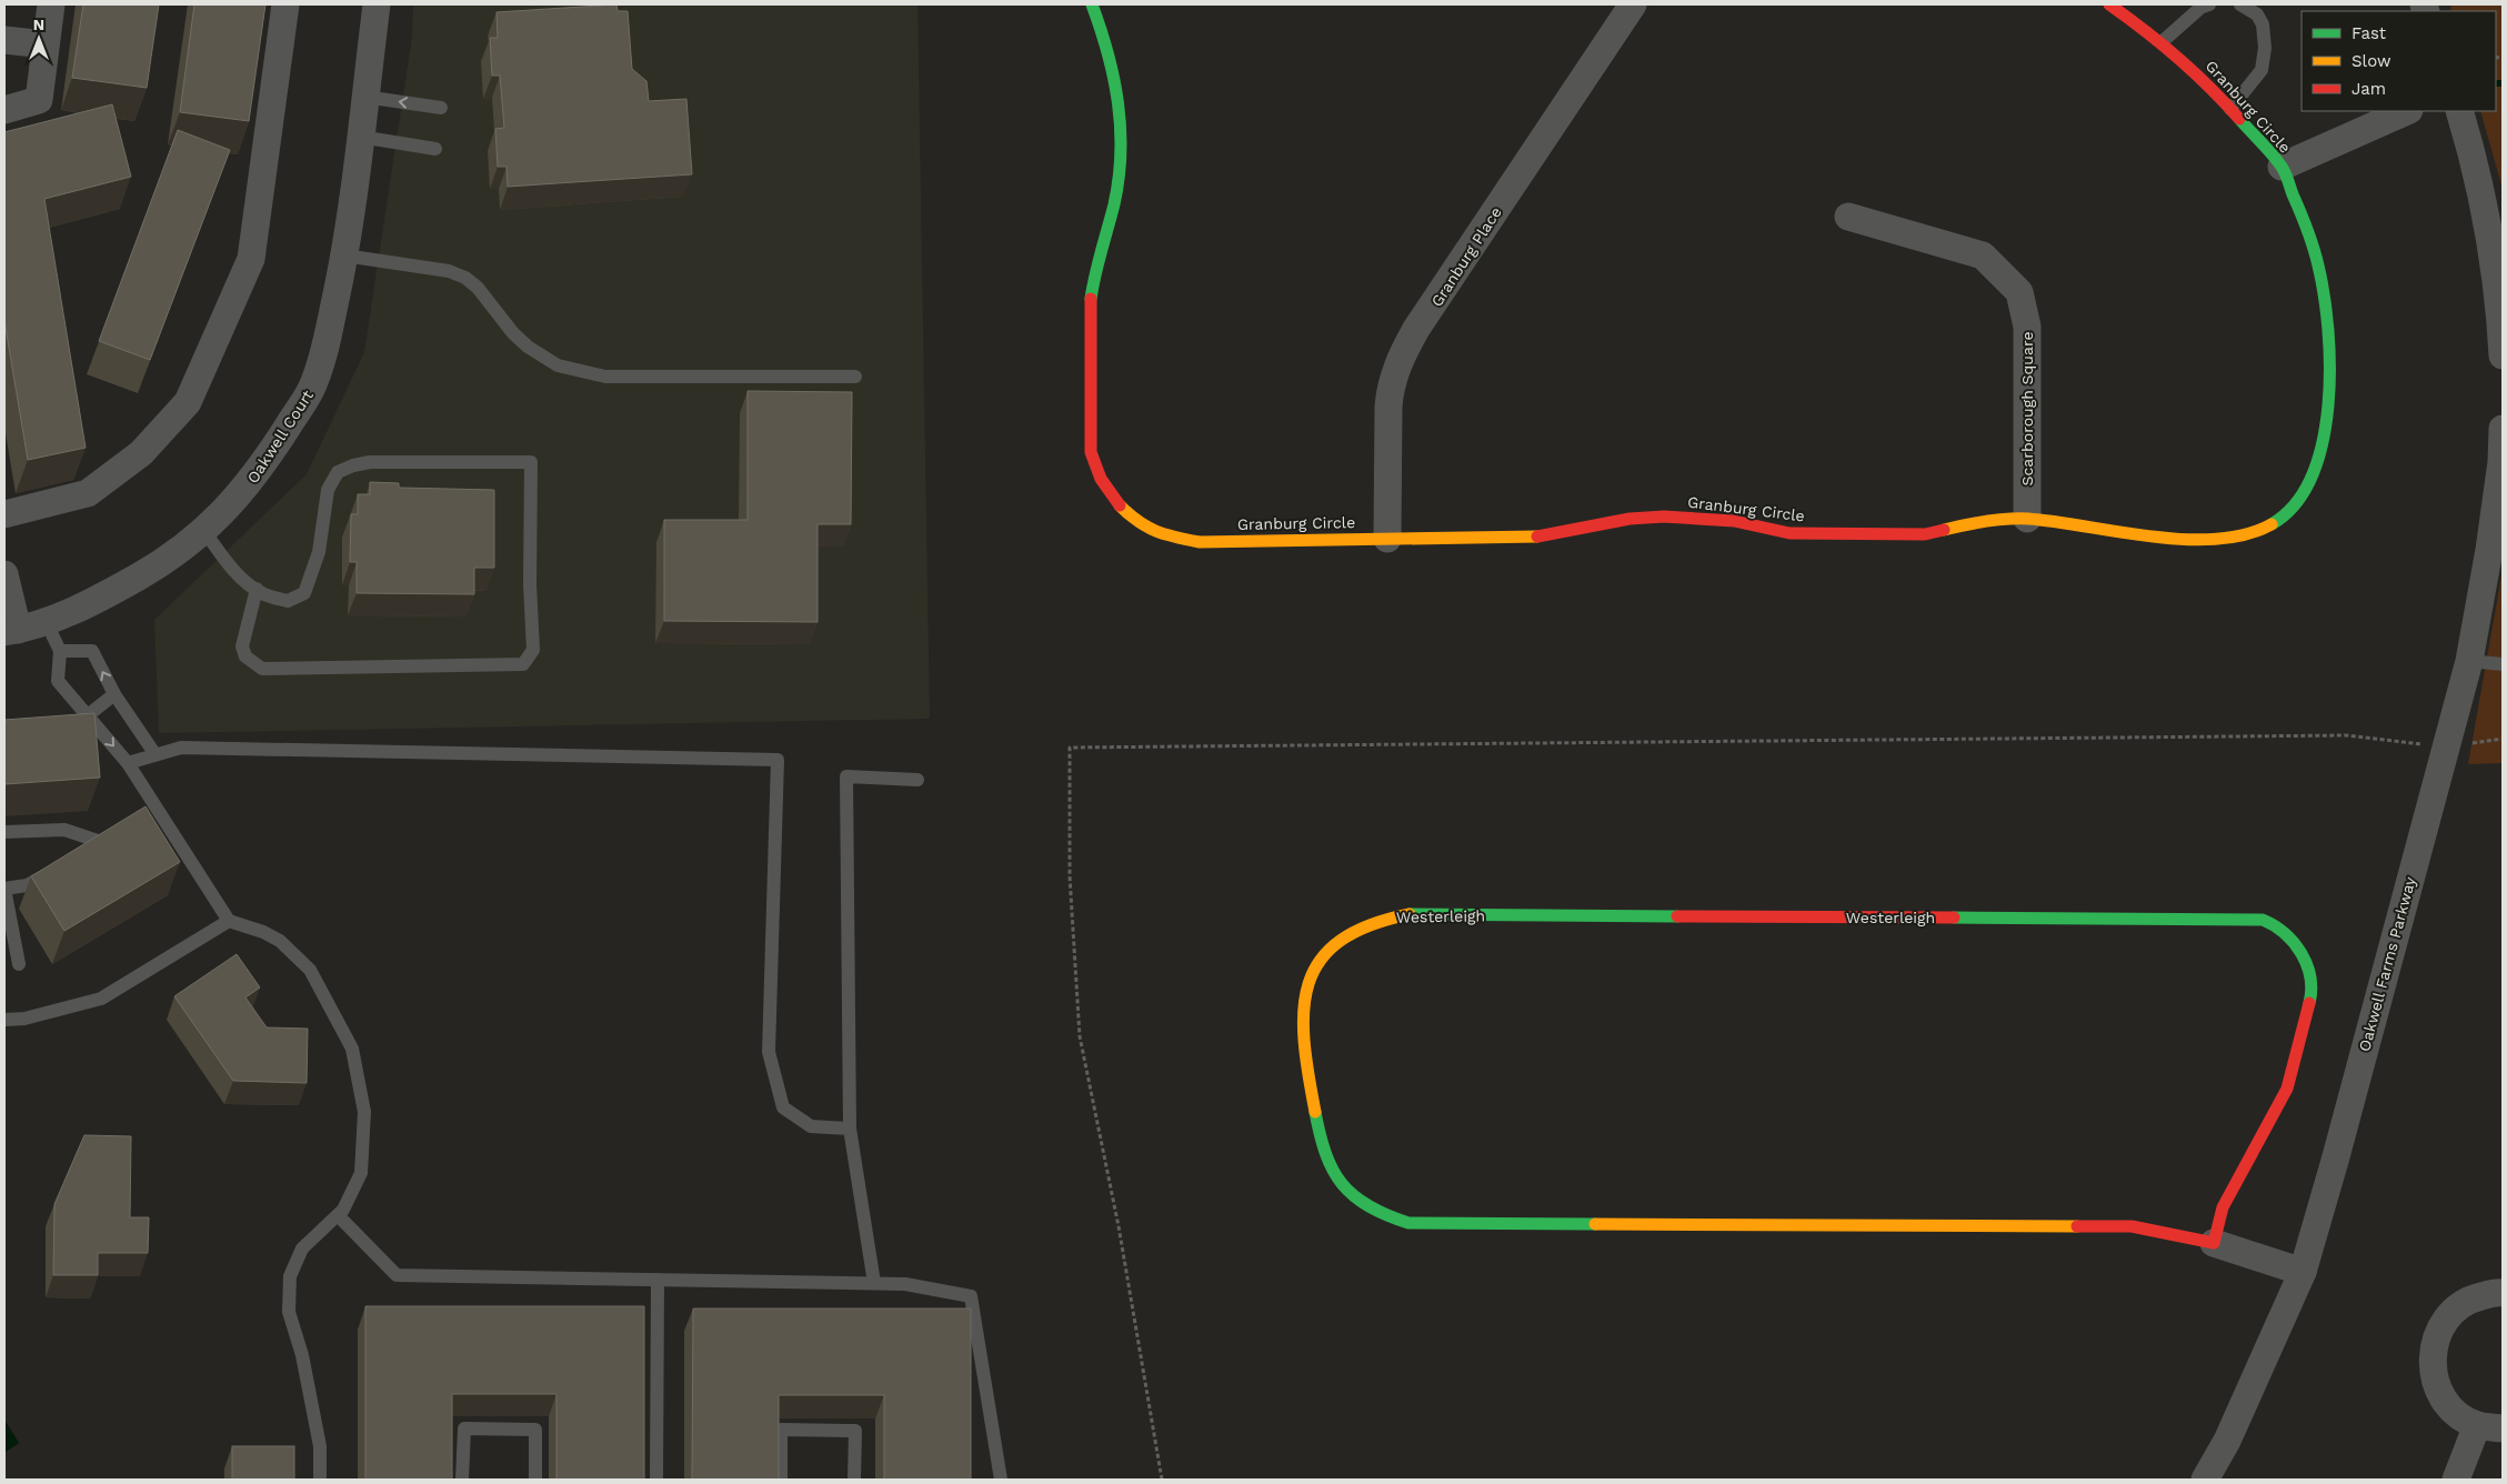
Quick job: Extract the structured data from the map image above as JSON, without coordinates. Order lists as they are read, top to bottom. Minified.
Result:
{"streets":{"street":["Granburg Circle","Granburg Place","Scarborough Square","Oakwell Court","Westerleigh","Oakwell Farms Parkway"]},"crossings":[["Granburg Circle","Granburg Place"],["Granburg Circle","Scarborough Square"],["Westerleigh","Oakwell Farms Parkway"]],"legend":["Fast","Slow","Jam"],"north":"top"}
